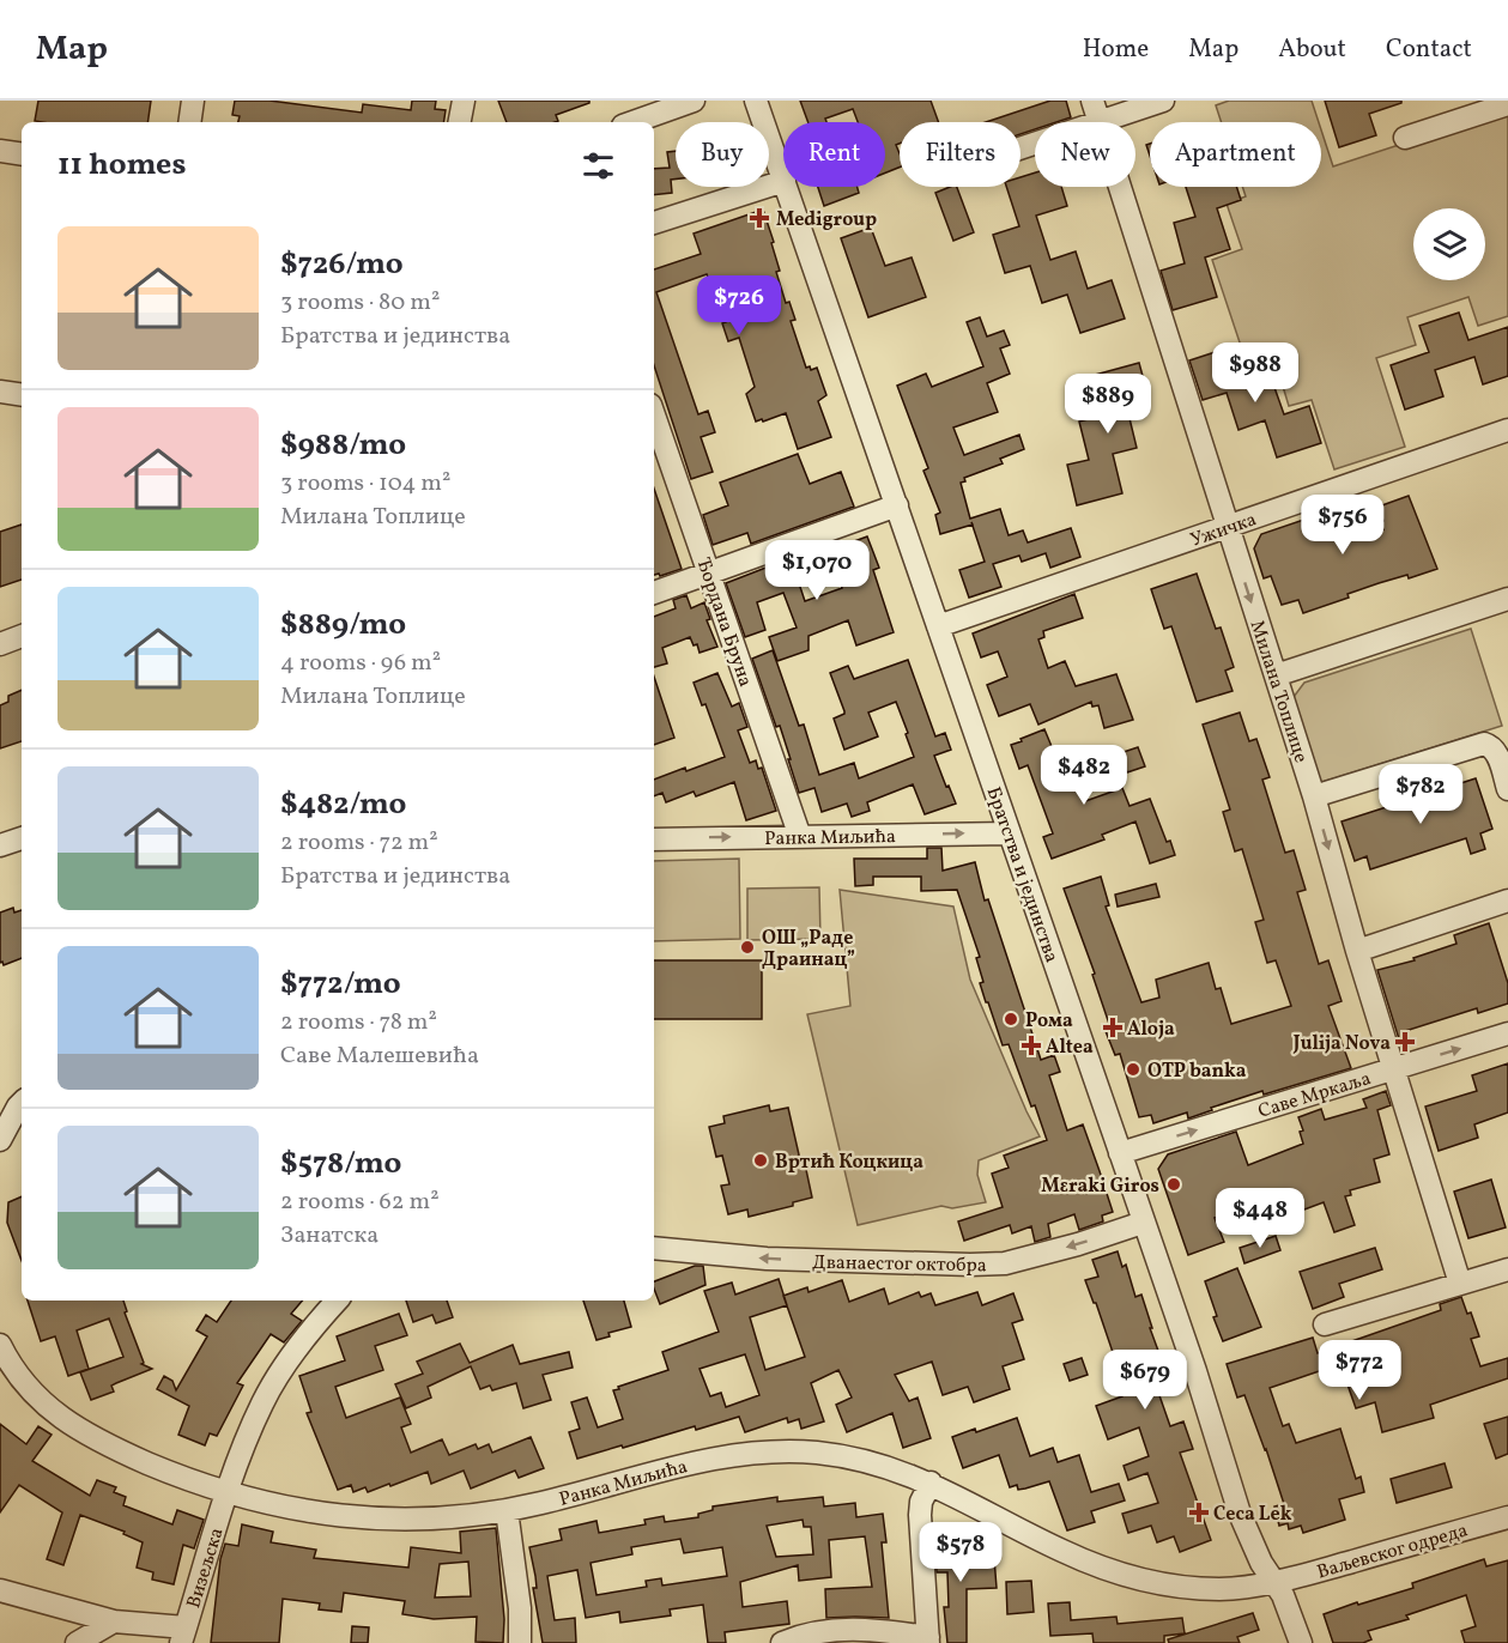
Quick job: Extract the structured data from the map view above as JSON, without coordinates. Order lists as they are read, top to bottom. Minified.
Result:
{"streets":{"street":["Ужичка","Ђордана Бруна","Милана Топлице","Ранка Миљића","Братства и јединства","Саве Мркаља","Дванаестог октобра","Ваљевског одреда","Визељска"]},"crossings":[["Ужичка","Милана Топлице"],["Ужичка","Братства и јединства"],["Ђордана Бруна","Ранка Миљића"],["Милана Топлице","Саве Мркаља"],["Ранка Миљића","Братства и јединства"],["Ранка Миљића","Ваљевског одреда"],["Ранка Миљића","Визељска"],["Братства и јединства","Саве Мркаља"],["Братства и јединства","Дванаестог октобра"],["Братства и јединства","Ваљевског одреда"]],"one_way":["Саве Мркаља","Дванаестог октобра"],"places":{"health":["Medigroup","Aloja","Julija Nova","Altea","Ceca Lek"],"other":["ОШ „Раде Драинац”","Рома","OTP banka","Вртић Коцкица","Mεraki Giros"]},"page":{"header":"Map","nav":["Home","Map","About","Contact"],"chip":["Buy","Rent","Filters","New","Apartment"],"heading":"11 homes","list":[{"name":"$726/mo","note":"3 rooms · 80 m² · Братства и јединства"},{"name":"$988/mo","note":"3 rooms · 104 m² · Милана Топлице"},{"name":"$889/mo","note":"4 rooms · 96 m² · Милана Топлице"},{"name":"$482/mo","note":"2 rooms · 72 m² · Братства и јединства"},{"name":"$772/mo","note":"2 rooms · 78 m² · Саве Малешевића"},{"name":"$578/mo","note":"2 rooms · 62 m² · Занатска"}],"price":["$726","$988","$889","$756","$1,070","$482","$782","$448","$772","$679","$578"]}}
